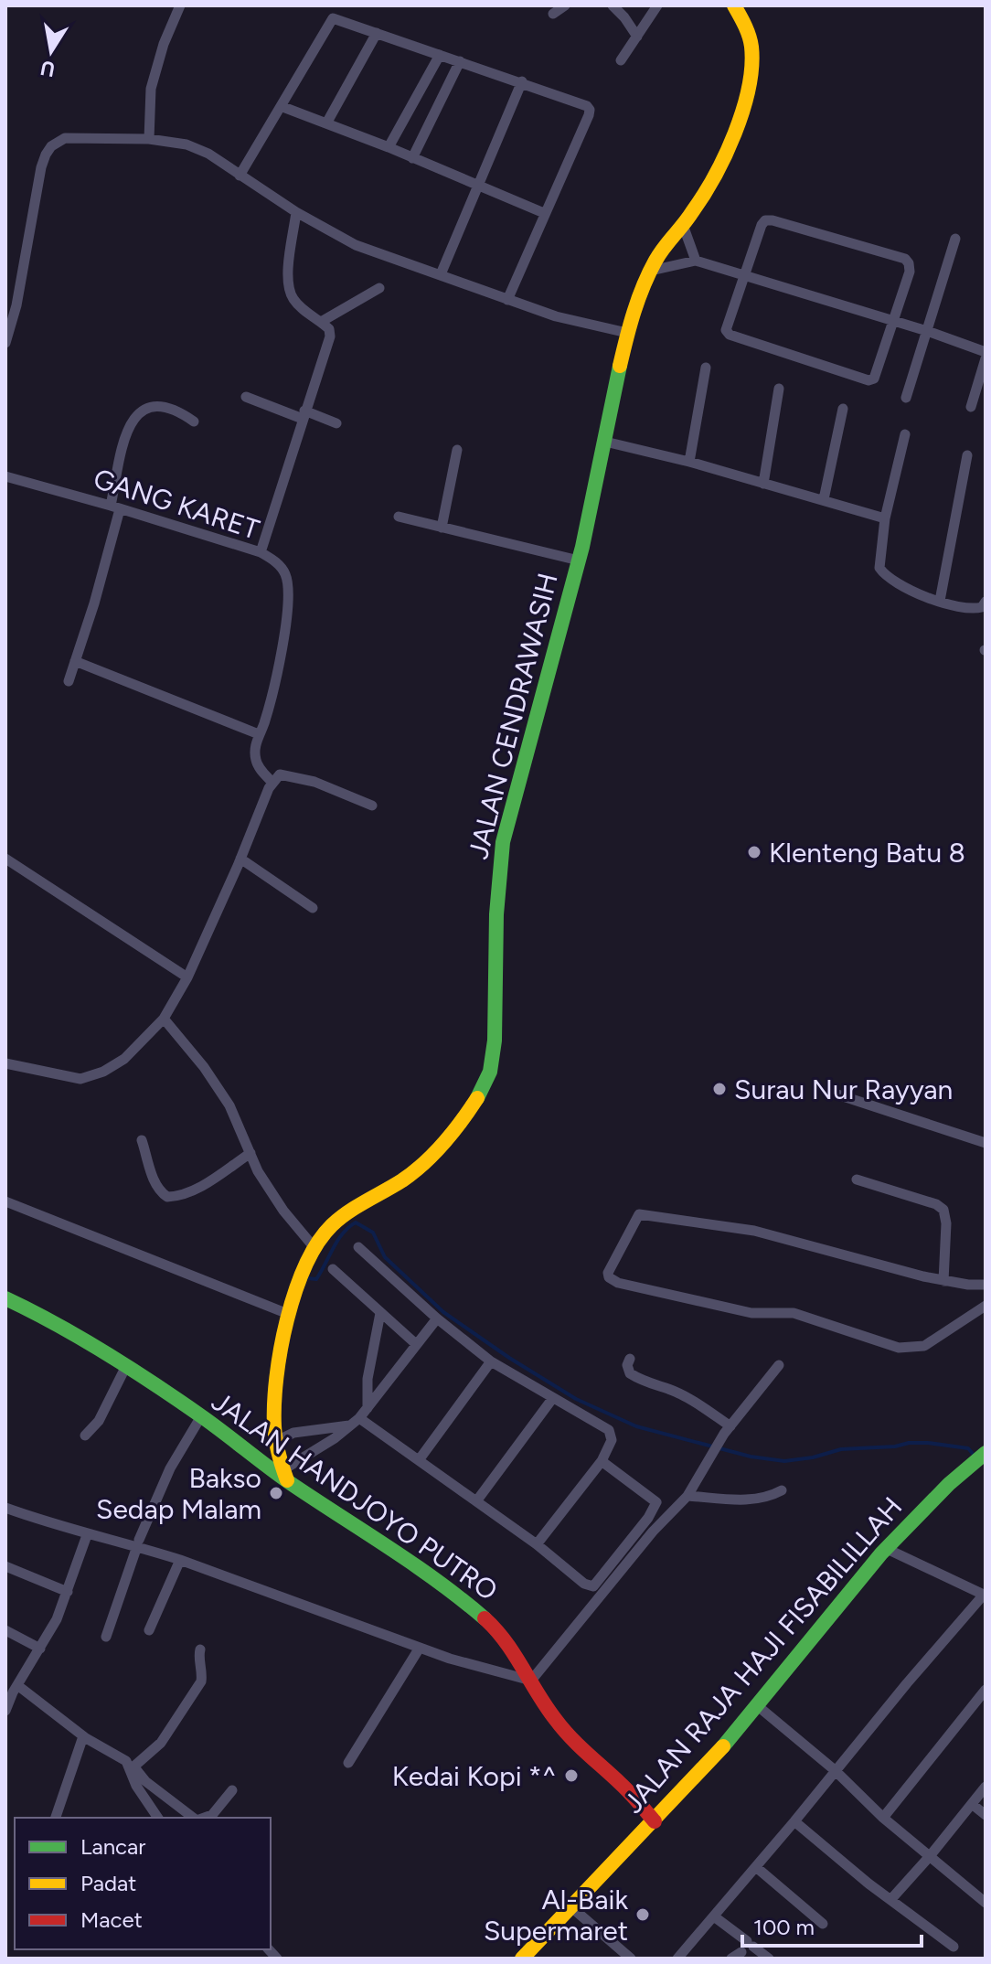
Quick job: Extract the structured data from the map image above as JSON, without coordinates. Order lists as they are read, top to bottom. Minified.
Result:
{"streets":{"street":["GANG KARET","JALAN CENDRAWASIH","JALAN HANDJOYO PUTRO","JALAN RAJA HAJI FISABILILLAH"]},"crossings":[["JALAN CENDRAWASIH","JALAN HANDJOYO PUTRO"],["JALAN HANDJOYO PUTRO","JALAN RAJA HAJI FISABILILLAH"]],"places":["Klenteng Batu 8","Surau Nur Rayyan","Bakso Sedap Malam","Kedai Kopi *^","Al-Baik Supermaret"],"legend":["Lancar","Padat","Macet"],"scale_bar":"100 m","north":"bottom"}
